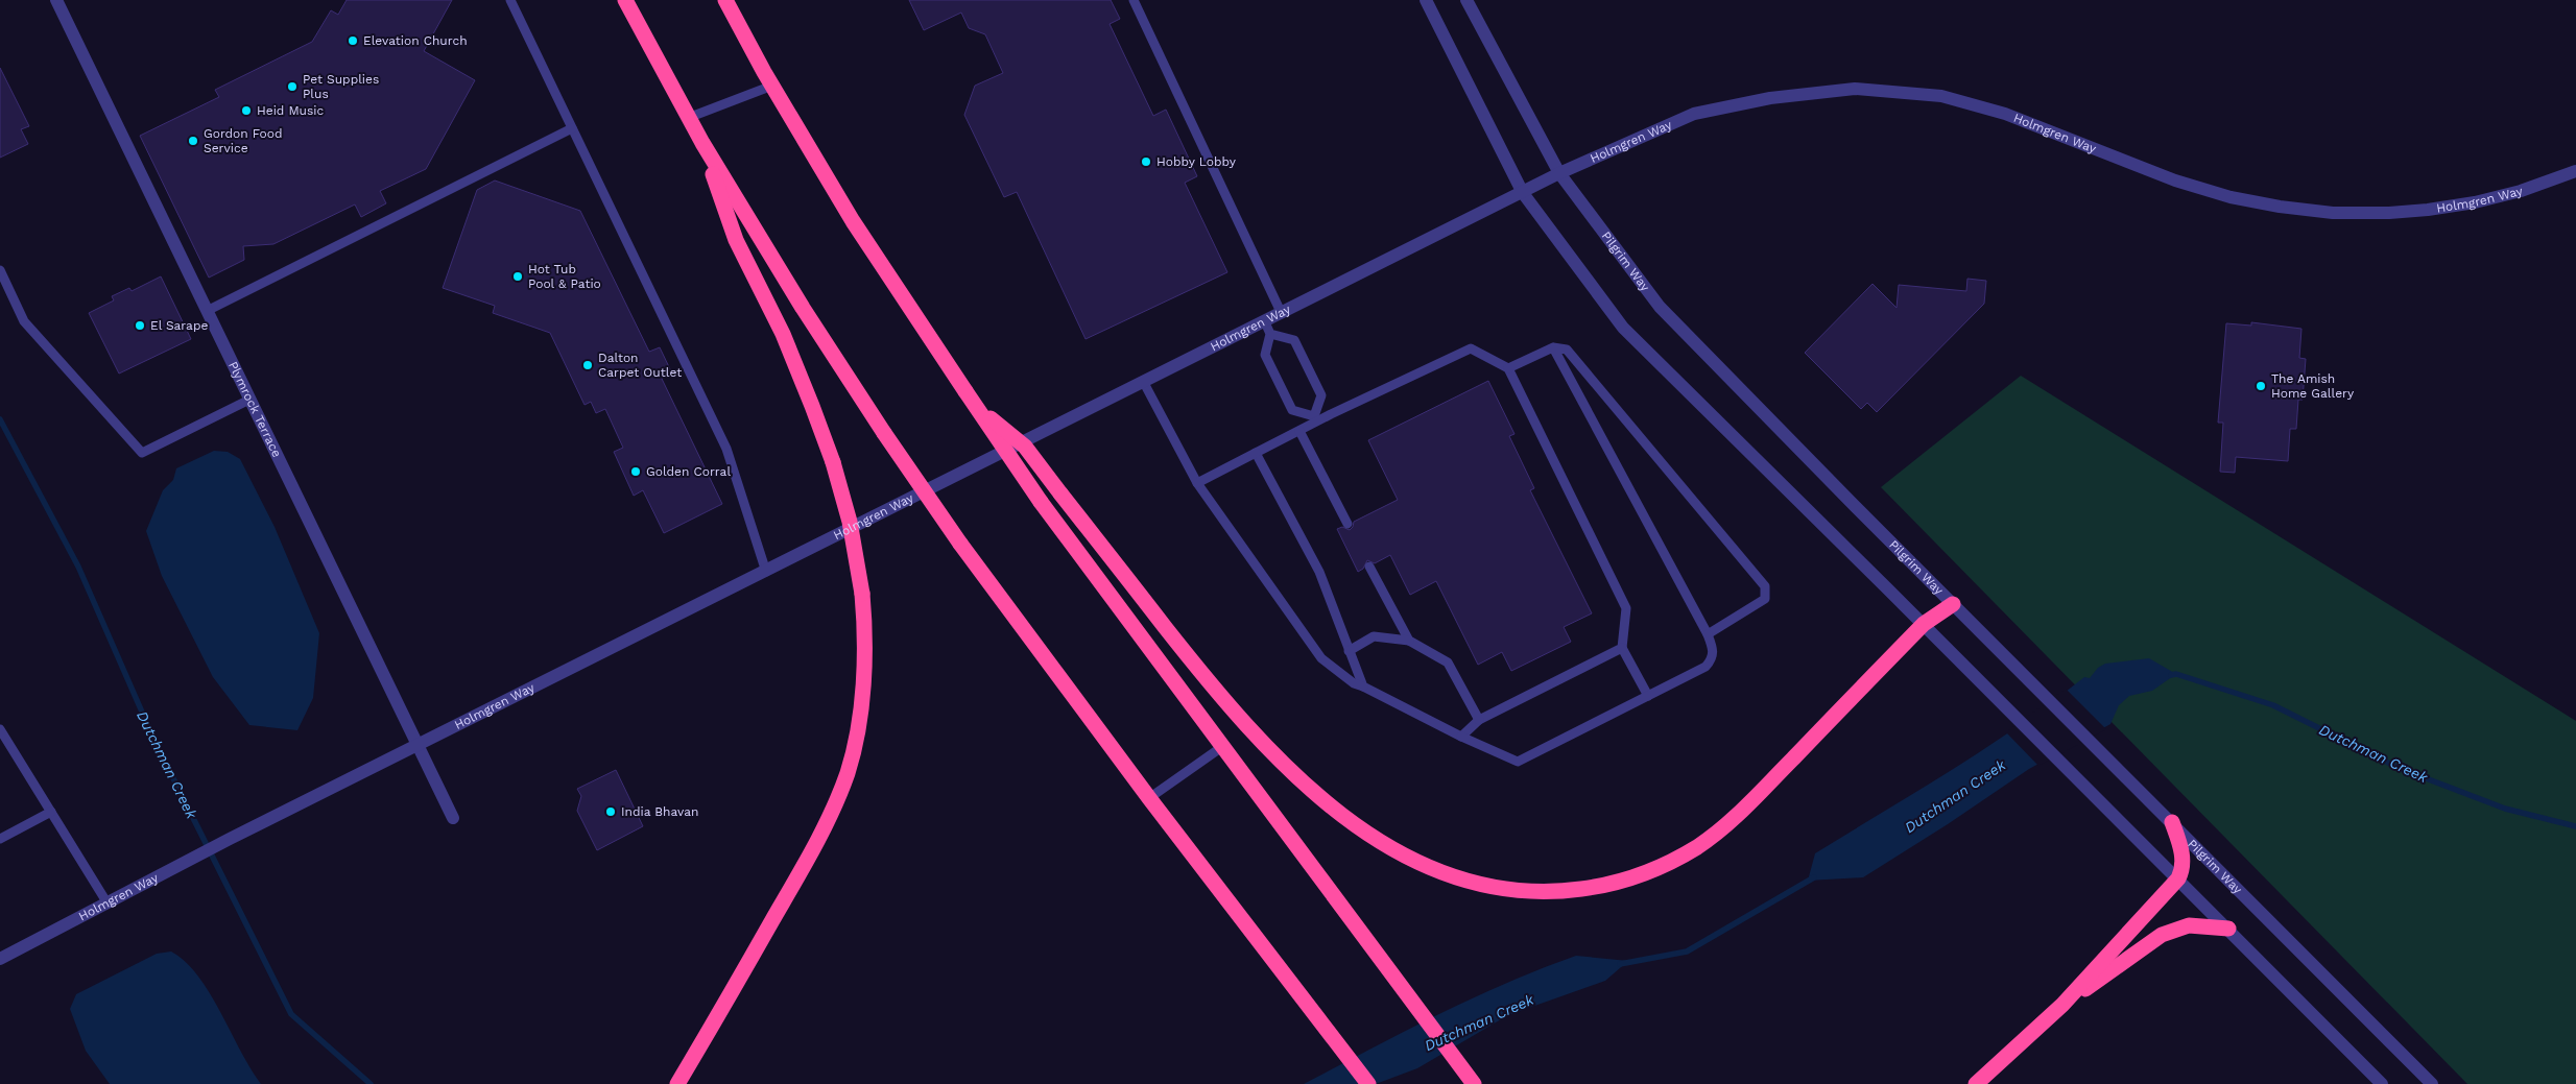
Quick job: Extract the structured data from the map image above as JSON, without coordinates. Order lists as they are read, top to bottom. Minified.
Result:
{"streets":{"street":["Holmgren Way","Pilgrim Way","Plymrock Terrace"]},"crossings":[["Holmgren Way","Pilgrim Way"],["Holmgren Way","Plymrock Terrace"]],"water":["Dutchman Creek"],"places":["Elevation Church","Pet Supplies Plus","Heid Music","Gordon Food Service","Hobby Lobby","Hot Tub Pool & Patio","El Sarape","Dalton Carpet Outlet","The Amish Home Gallery","Golden Corral","India Bhavan"]}
